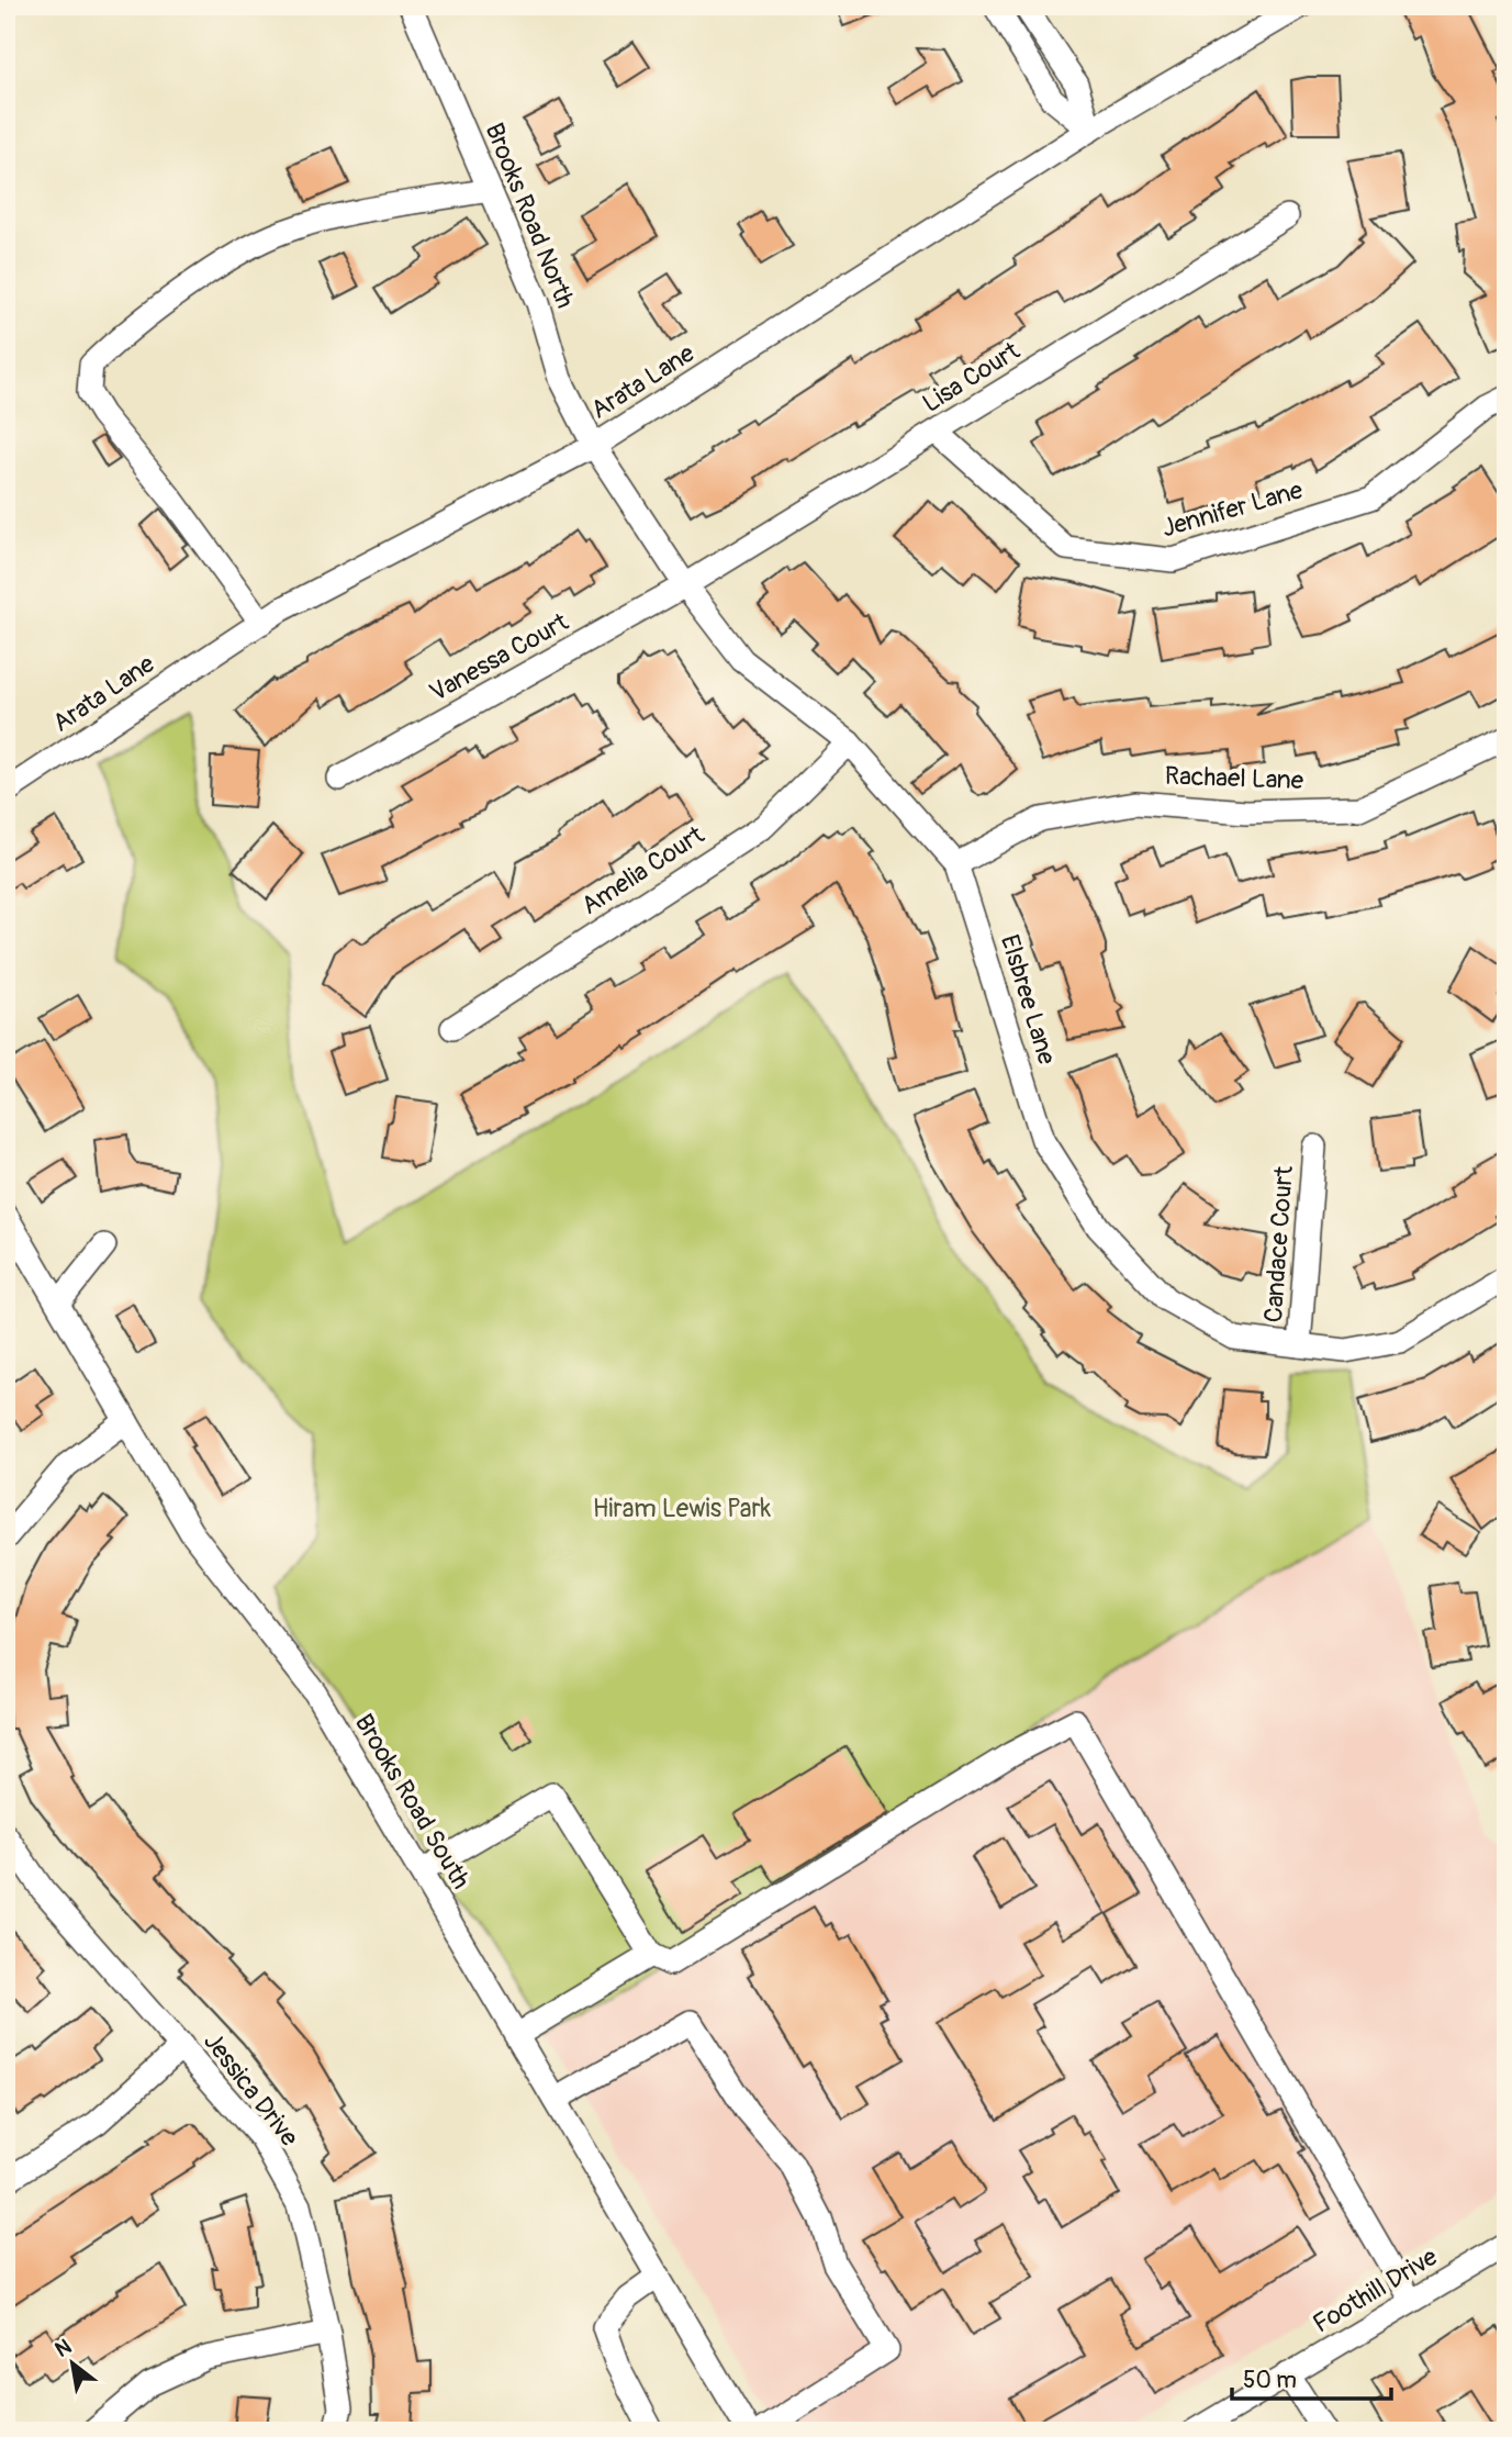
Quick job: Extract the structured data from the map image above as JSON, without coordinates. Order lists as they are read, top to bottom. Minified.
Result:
{"streets":{"street":["Brooks Road North","Lisa Court","Arata Lane","Jennifer Lane","Vanessa Court","Rachael Lane","Amelia Court","Elsbree Lane","Candace Court","Brooks Road South","Jessica Drive","Foothill Drive"]},"crossings":[["Brooks Road North","Arata Lane"],["Brooks Road North","Elsbree Lane"],["Lisa Court","Jennifer Lane"],["Lisa Court","Vanessa Court"],["Lisa Court","Elsbree Lane"],["Arata Lane","Elsbree Lane"],["Vanessa Court","Elsbree Lane"],["Rachael Lane","Elsbree Lane"],["Amelia Court","Elsbree Lane"],["Elsbree Lane","Candace Court"]],"parks":["Hiram Lewis Park"],"scale_bar":"50 m","north":"top left"}
